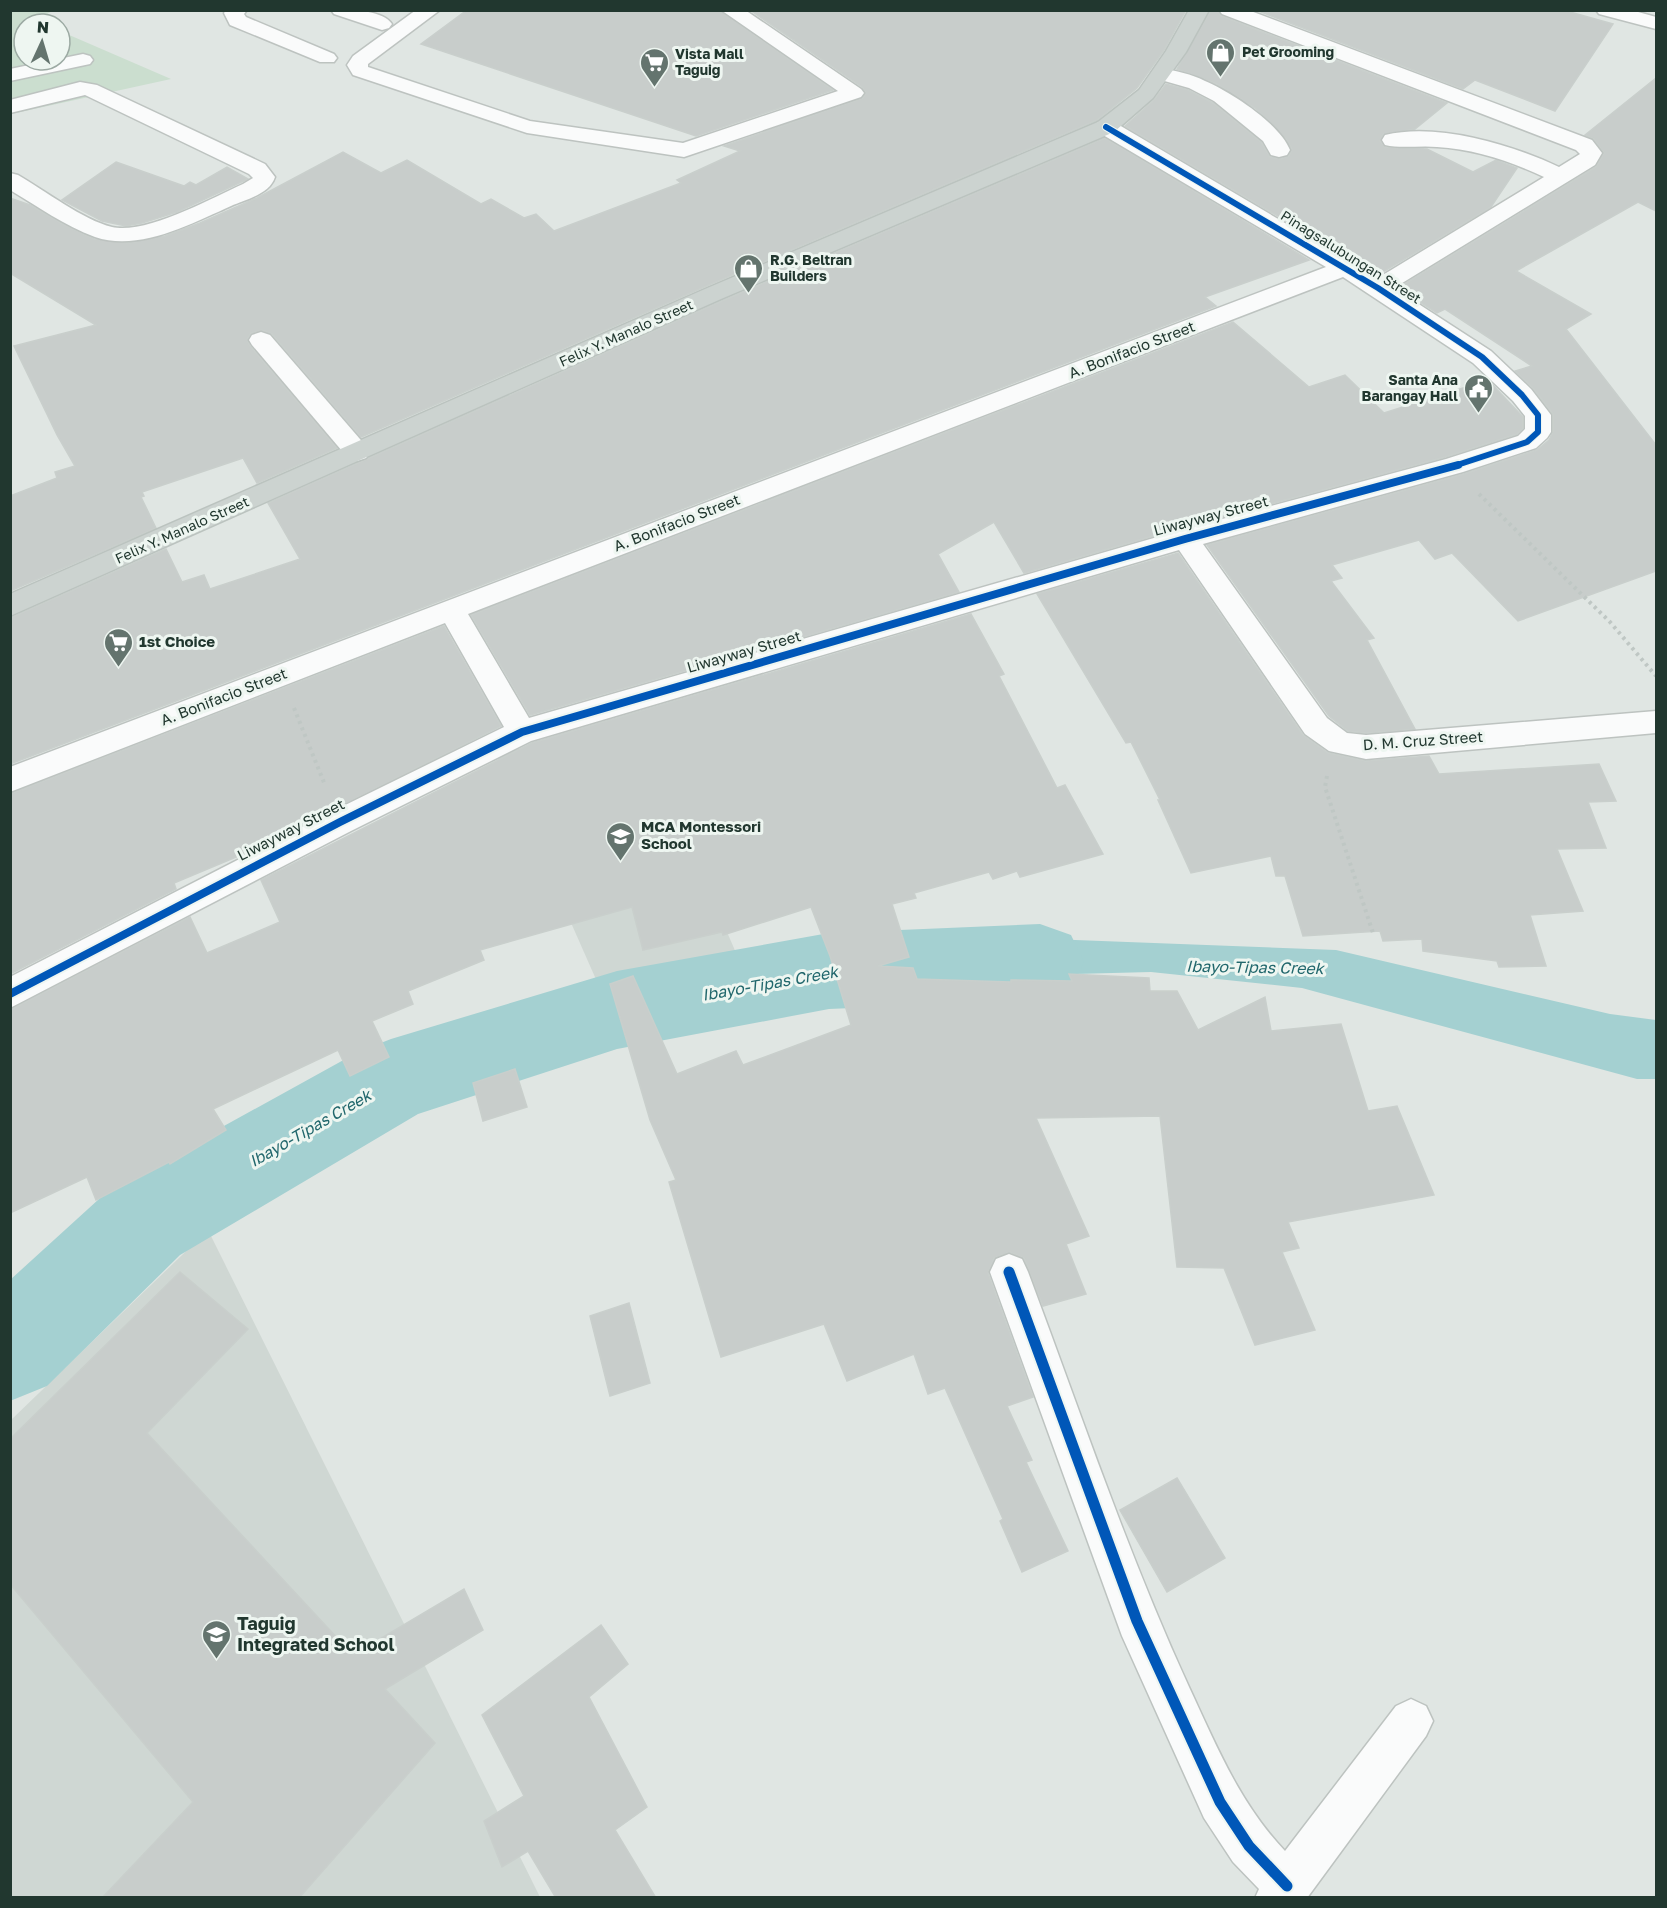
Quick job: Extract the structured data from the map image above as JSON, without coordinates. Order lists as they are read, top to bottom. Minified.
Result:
{"streets":{"main road":["Felix Y. Manalo Street"],"street":["Pinagsalubungan Street","A. Bonifacio Street","Liwayway Street","D. M. Cruz Street"]},"crossings":[["Pinagsalubungan Street","Felix Y. Manalo Street"],["Pinagsalubungan Street","A. Bonifacio Street"],["Pinagsalubungan Street","Liwayway Street"]],"water":["Ibayo-Tipas Creek"],"places":{"shop":["Pet Grooming","R.G. Beltran Builders"],"supermarket":["Vista Mall Taguig","1st Choice"],"public building":["Santa Ana Barangay Hall"],"school or university":["MCA Montessori School","Taguig Integrated School"]},"north":"top"}
